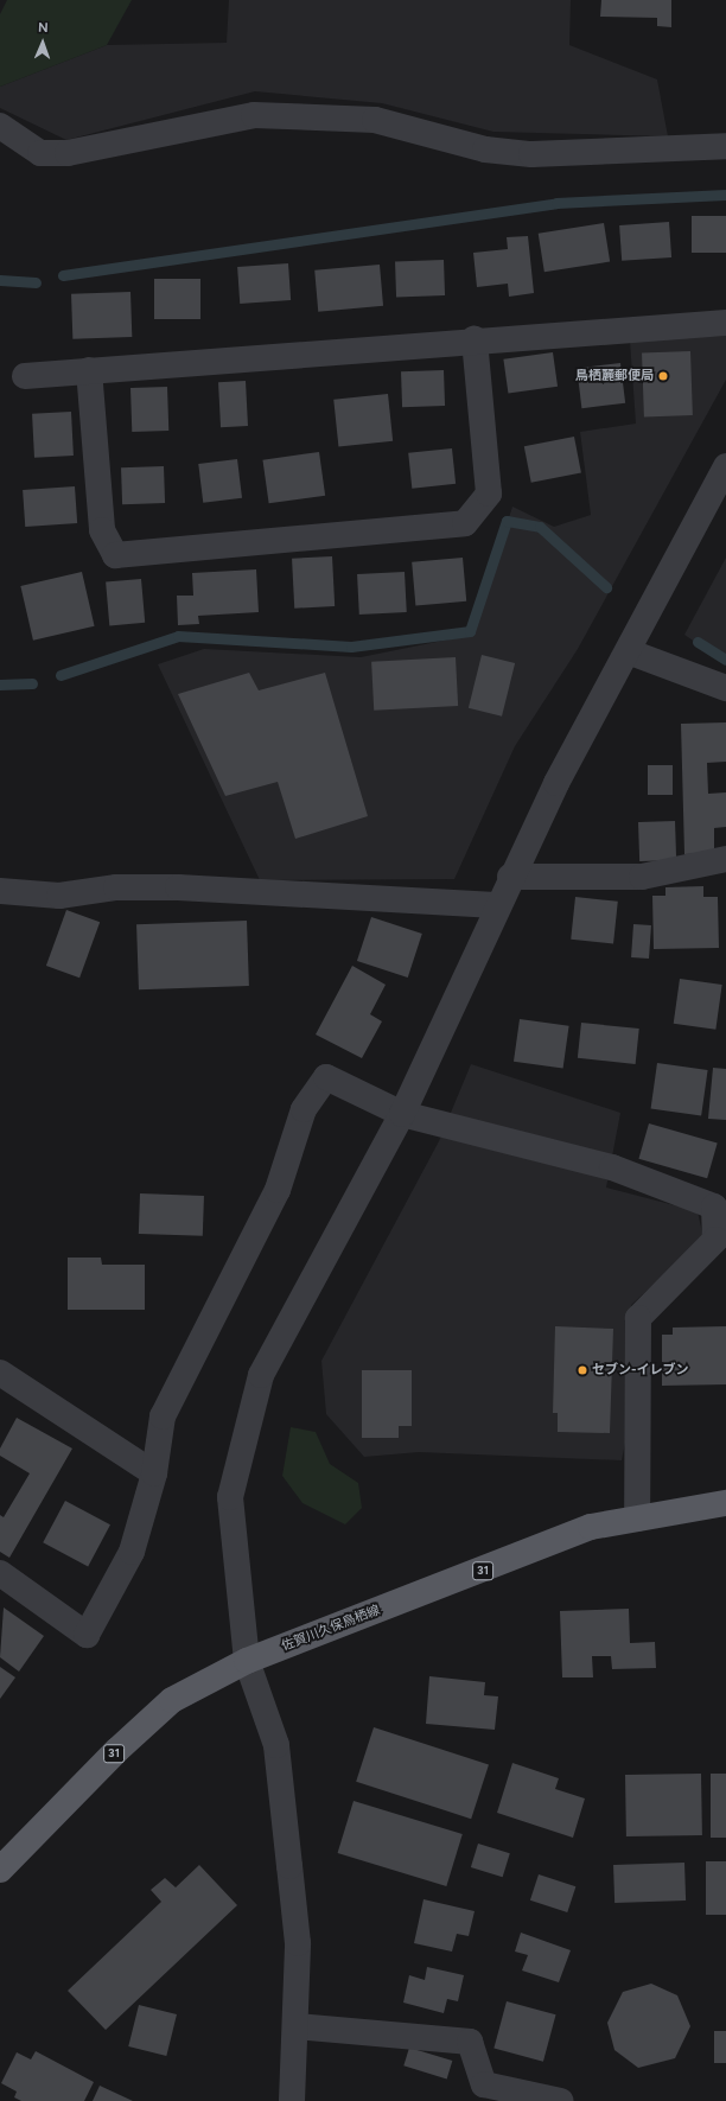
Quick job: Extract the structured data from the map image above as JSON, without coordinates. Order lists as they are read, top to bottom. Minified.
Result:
{"streets":{"main road":["31","佐賀川久保鳥栖線"]},"places":["鳥栖麓郵便局","セブン-イレブン"],"north":"top"}
